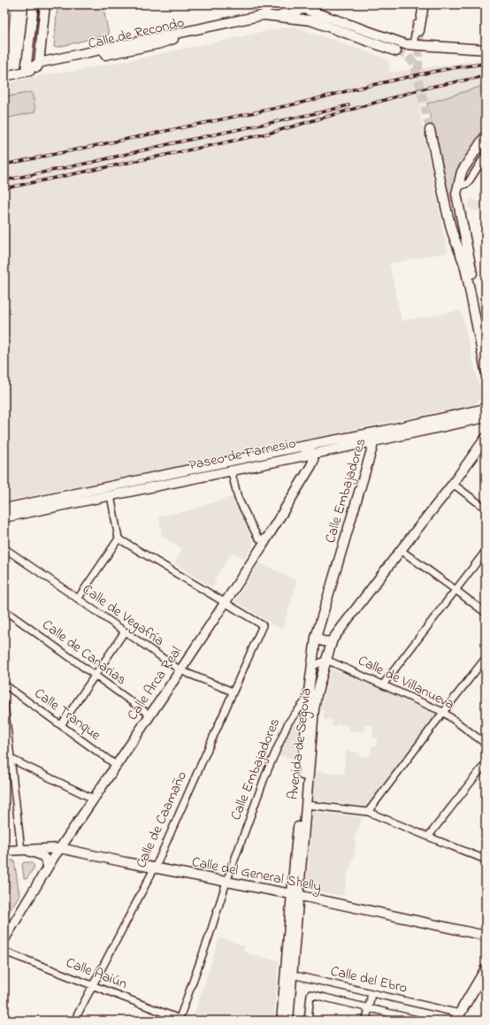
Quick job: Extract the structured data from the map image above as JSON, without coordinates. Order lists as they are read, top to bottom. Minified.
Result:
{"streets":{"main road":["Calle de Recondo","Paseo de Farnesio","Calle Embajadores","Calle Arca Real","Avenida de Segovia","Calle del General Shelly"],"street":["Calle de Vegafría","Calle de Canarias","Calle de Villanueva","Calle Tranque","Calle de Caamaño","Calle Aaiún","Calle del Ebro"]},"crossings":[["Paseo de Farnesio","Calle Embajadores"],["Paseo de Farnesio","Calle Arca Real"],["Calle Embajadores","Avenida de Segovia"],["Calle Embajadores","Calle del General Shelly"],["Calle Embajadores","Calle Aaiún"],["Calle de Vegafría","Calle Arca Real"],["Calle de Vegafría","Calle de Caamaño"],["Calle de Canarias","Calle Arca Real"],["Calle de Villanueva","Avenida de Segovia"],["Calle Arca Real","Calle Tranque"],["Calle Arca Real","Calle de Caamaño"],["Calle Arca Real","Calle del General Shelly"],["Avenida de Segovia","Calle del General Shelly"],["Avenida de Segovia","Calle del Ebro"],["Calle de Caamaño","Calle del General Shelly"],["Calle de Caamaño","Calle Aaiún"]]}
